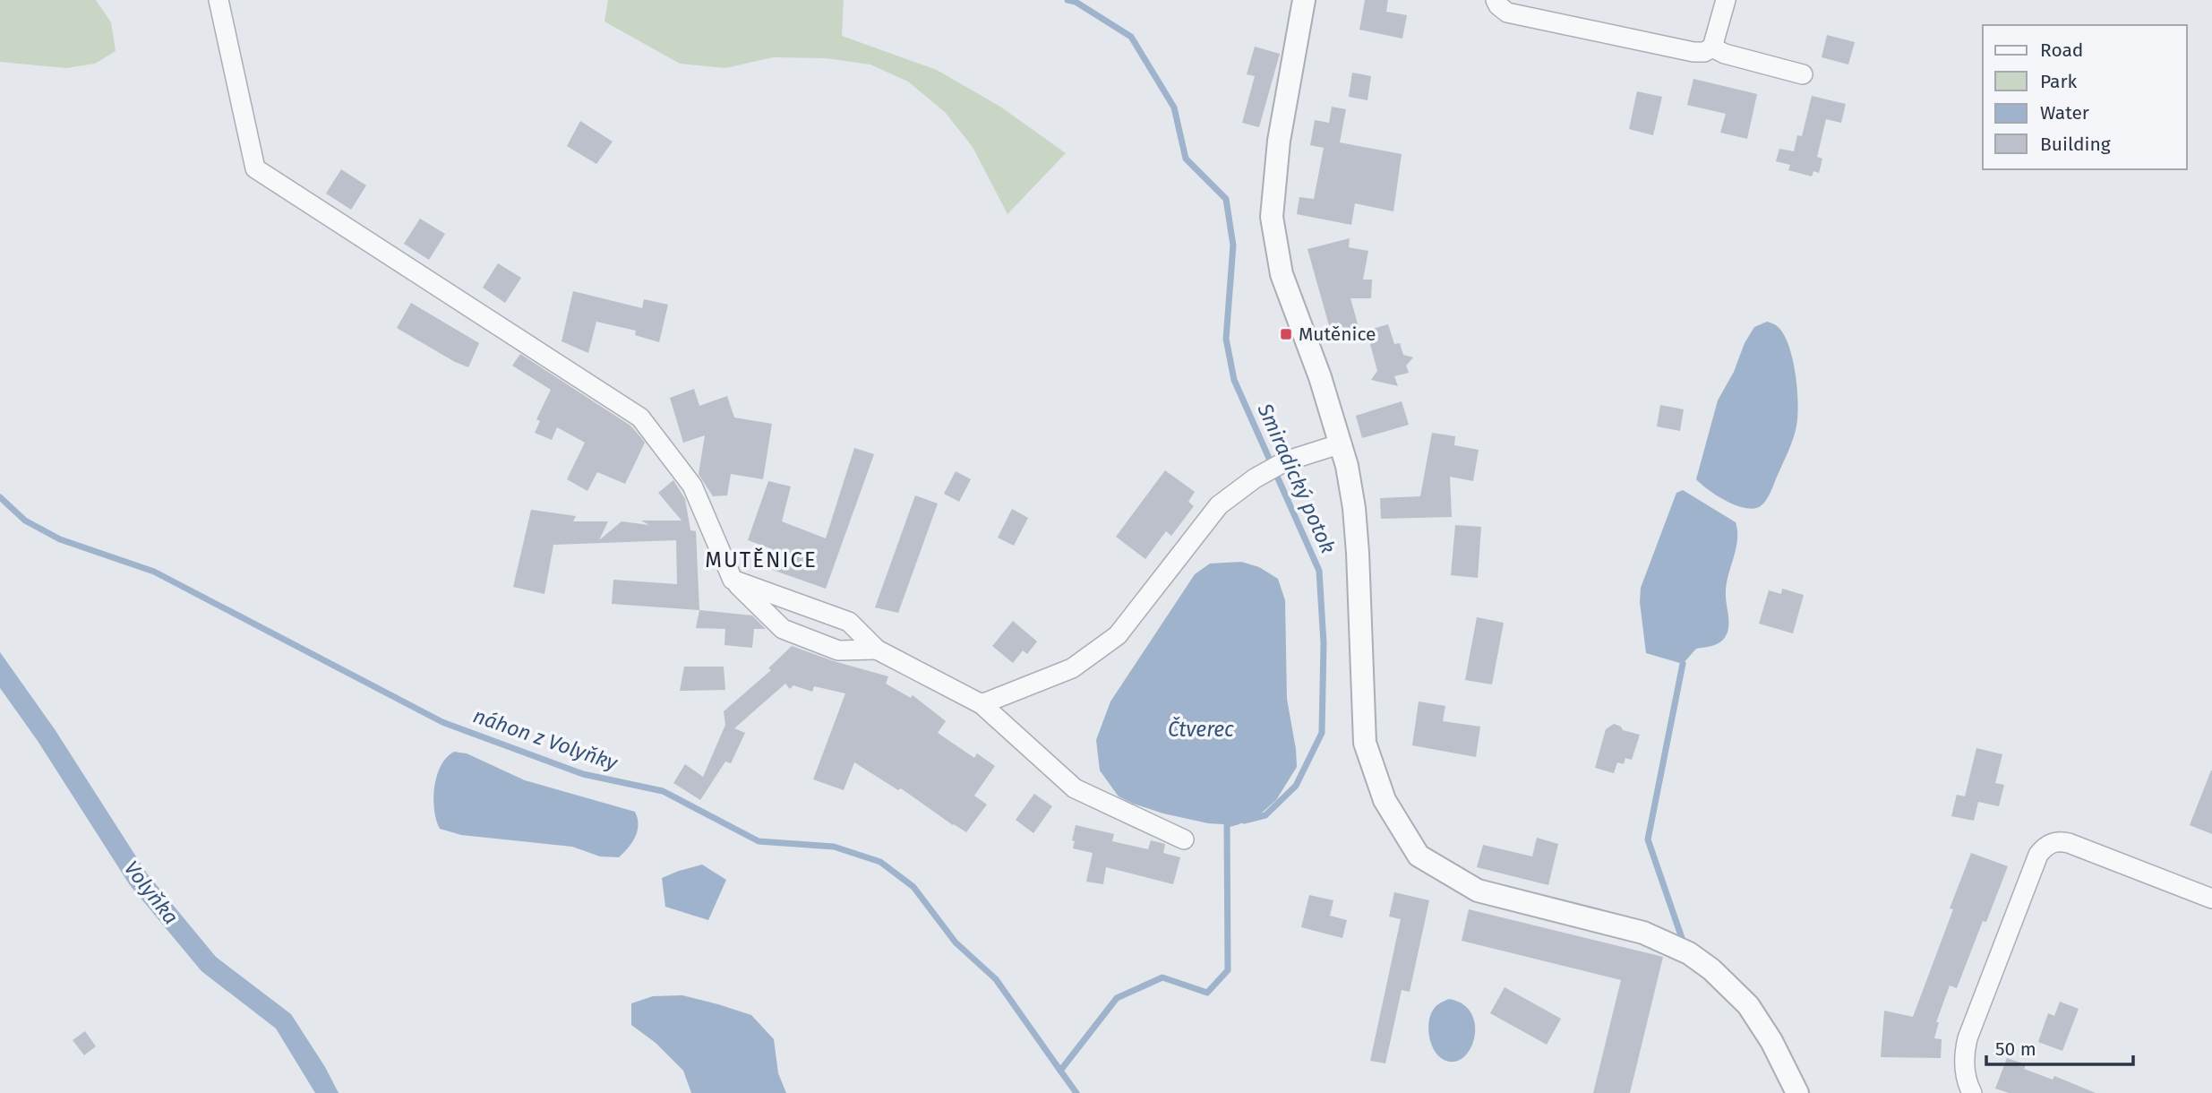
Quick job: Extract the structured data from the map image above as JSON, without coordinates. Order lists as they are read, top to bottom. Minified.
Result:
{"districts":["MUTĚNICE"],"water":["Smiradický potok","Čtverec","náhon z Volyňky","Volyňka"],"places":{"transit":["Mutěnice"]},"legend":["Road","Park","Water","Building"],"scale_bar":"50 m"}
